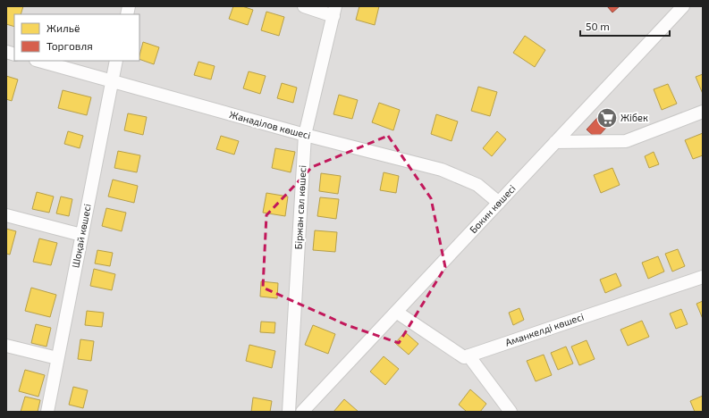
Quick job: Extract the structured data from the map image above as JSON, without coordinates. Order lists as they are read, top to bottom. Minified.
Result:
{"streets":{"street":["Жанәділов көшесі","Біржан сал көшесі","Бокин көшесі","Шоқай көшесі","Аманкелді көшесі"]},"crossings":[["Жанәділов көшесі","Біржан сал көшесі"],["Жанәділов көшесі","Бокин көшесі"],["Жанәділов көшесі","Шоқай көшесі"]],"places":{"supermarket":["Жібек"]},"legend":["Жильё","Торговля"],"scale_bar":"50 m"}
